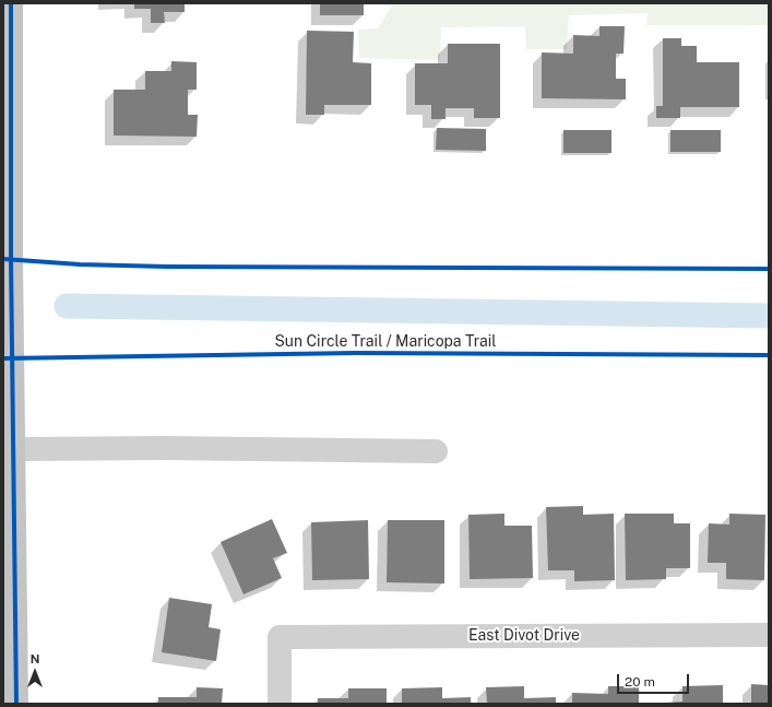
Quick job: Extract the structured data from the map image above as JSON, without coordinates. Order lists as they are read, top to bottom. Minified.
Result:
{"streets":{"street":["East Divot Drive"],"cycle path":["Sun Circle Trail / Maricopa Trail"]},"scale_bar":"20 m","north":"top"}
